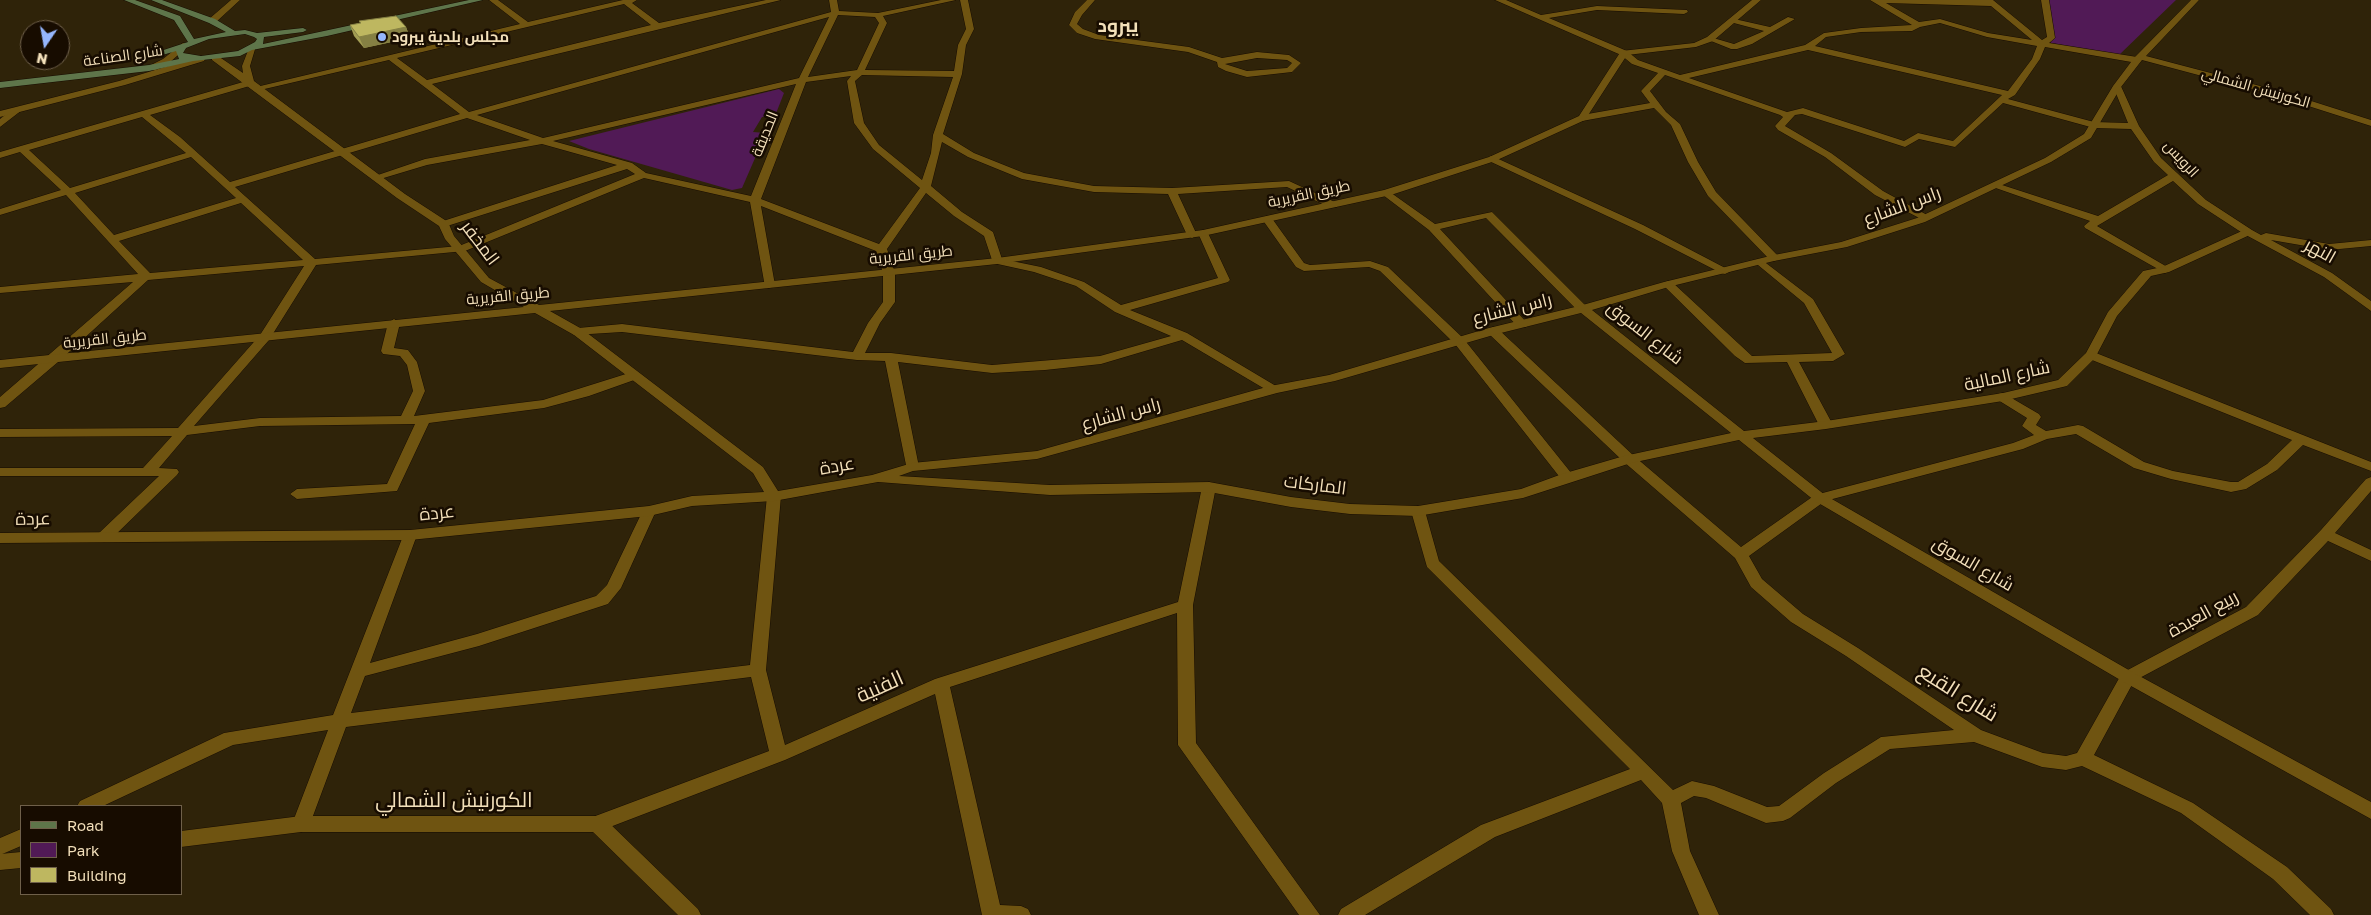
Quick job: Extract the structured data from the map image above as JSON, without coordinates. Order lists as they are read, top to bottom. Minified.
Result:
{"streets":{"main road":["شارع الصناعة"],"street":["الكورنيش الشمالي","الحديقة","الرويس","طريق القريرية","راس الشارع","المخفر","النهر","شارع السوق","شارع المالية","عردة","الماركات","ربيع العبدة","الفنية","شارع القبع"]},"crossings":[["شارع الصناعة","المخفر"],["الكورنيش الشمالي","راس الشارع"],["الكورنيش الشمالي","الفنية"],["الرويس","راس الشارع"],["الرويس","النهر"],["الرويس","شارع المالية"],["طريق القريرية","المخفر"],["راس الشارع","شارع السوق"],["راس الشارع","عردة"],["راس الشارع","الماركات"],["راس الشارع","شارع القبع"],["المخفر","عردة"],["النهر","شارع المالية"],["شارع السوق","شارع المالية"],["شارع السوق","الماركات"],["شارع السوق","ربيع العبدة"],["شارع المالية","الماركات"],["عردة","الماركات"],["الماركات","شارع القبع"]],"districts":["يبرود"],"places":["مجلس بلدية يبرود"],"legend":["Road","Park","Building"],"north":"bottom"}
